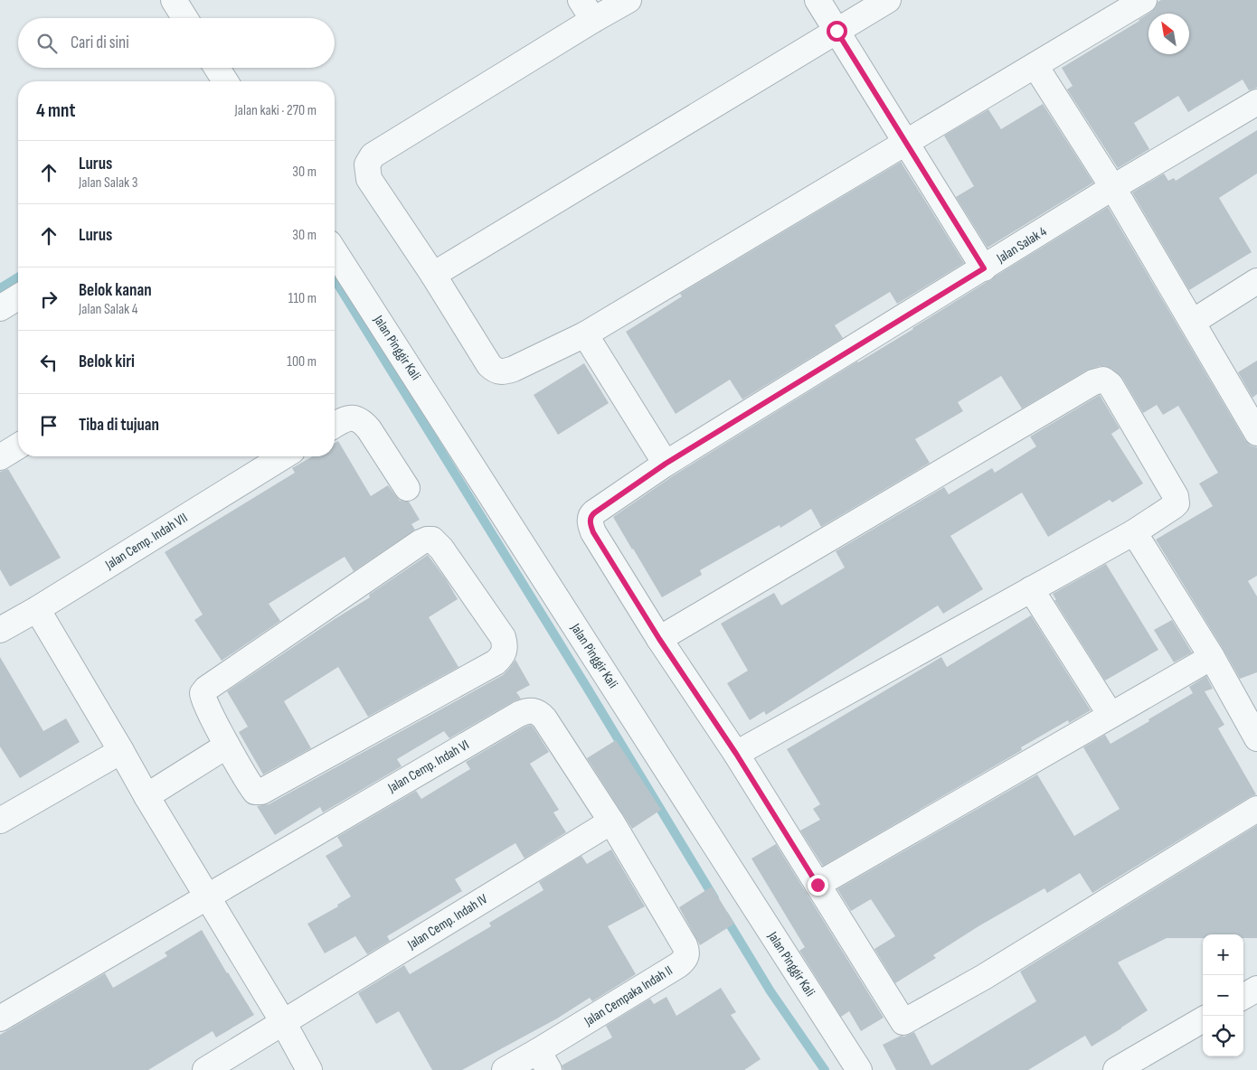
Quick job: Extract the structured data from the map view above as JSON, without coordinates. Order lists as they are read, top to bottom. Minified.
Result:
{"streets":{"street":["Jalan Salak 4","Jalan Pinggir Kali","Jalan Cemp. Indah VII","Jalan Cemp. Indah VI","Jalan Cemp. Indah IV","Jalan Cempaka Indah II"]},"crossings":[["Jalan Cemp. Indah VI","Jalan Cemp. Indah IV"],["Jalan Cemp. Indah VI","Jalan Cempaka Indah II"],["Jalan Cemp. Indah IV","Jalan Cempaka Indah II"]],"north":"top left","page":{"search":"Cari di sini","heading":["4 mnt","Jalan kaki · 270 m"],"list":[["Lurus","Jalan Salak 3","30 m"],["Lurus","30 m"],["Belok kanan","Jalan Salak 4","110 m"],["Belok kiri","100 m"],"Tiba di tujuan"],"map_buttons":["+","−"]}}
